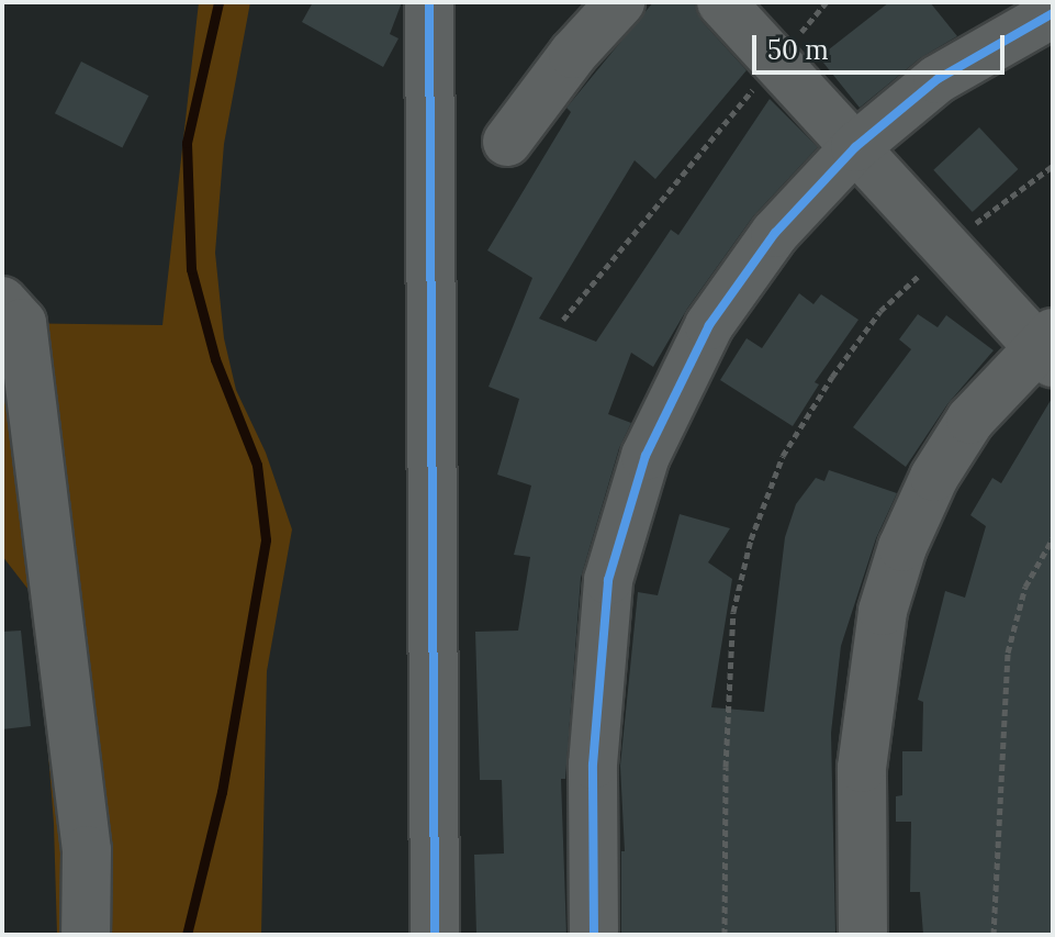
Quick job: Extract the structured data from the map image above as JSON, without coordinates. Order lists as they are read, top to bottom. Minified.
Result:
{"scale_bar":"50 m"}
